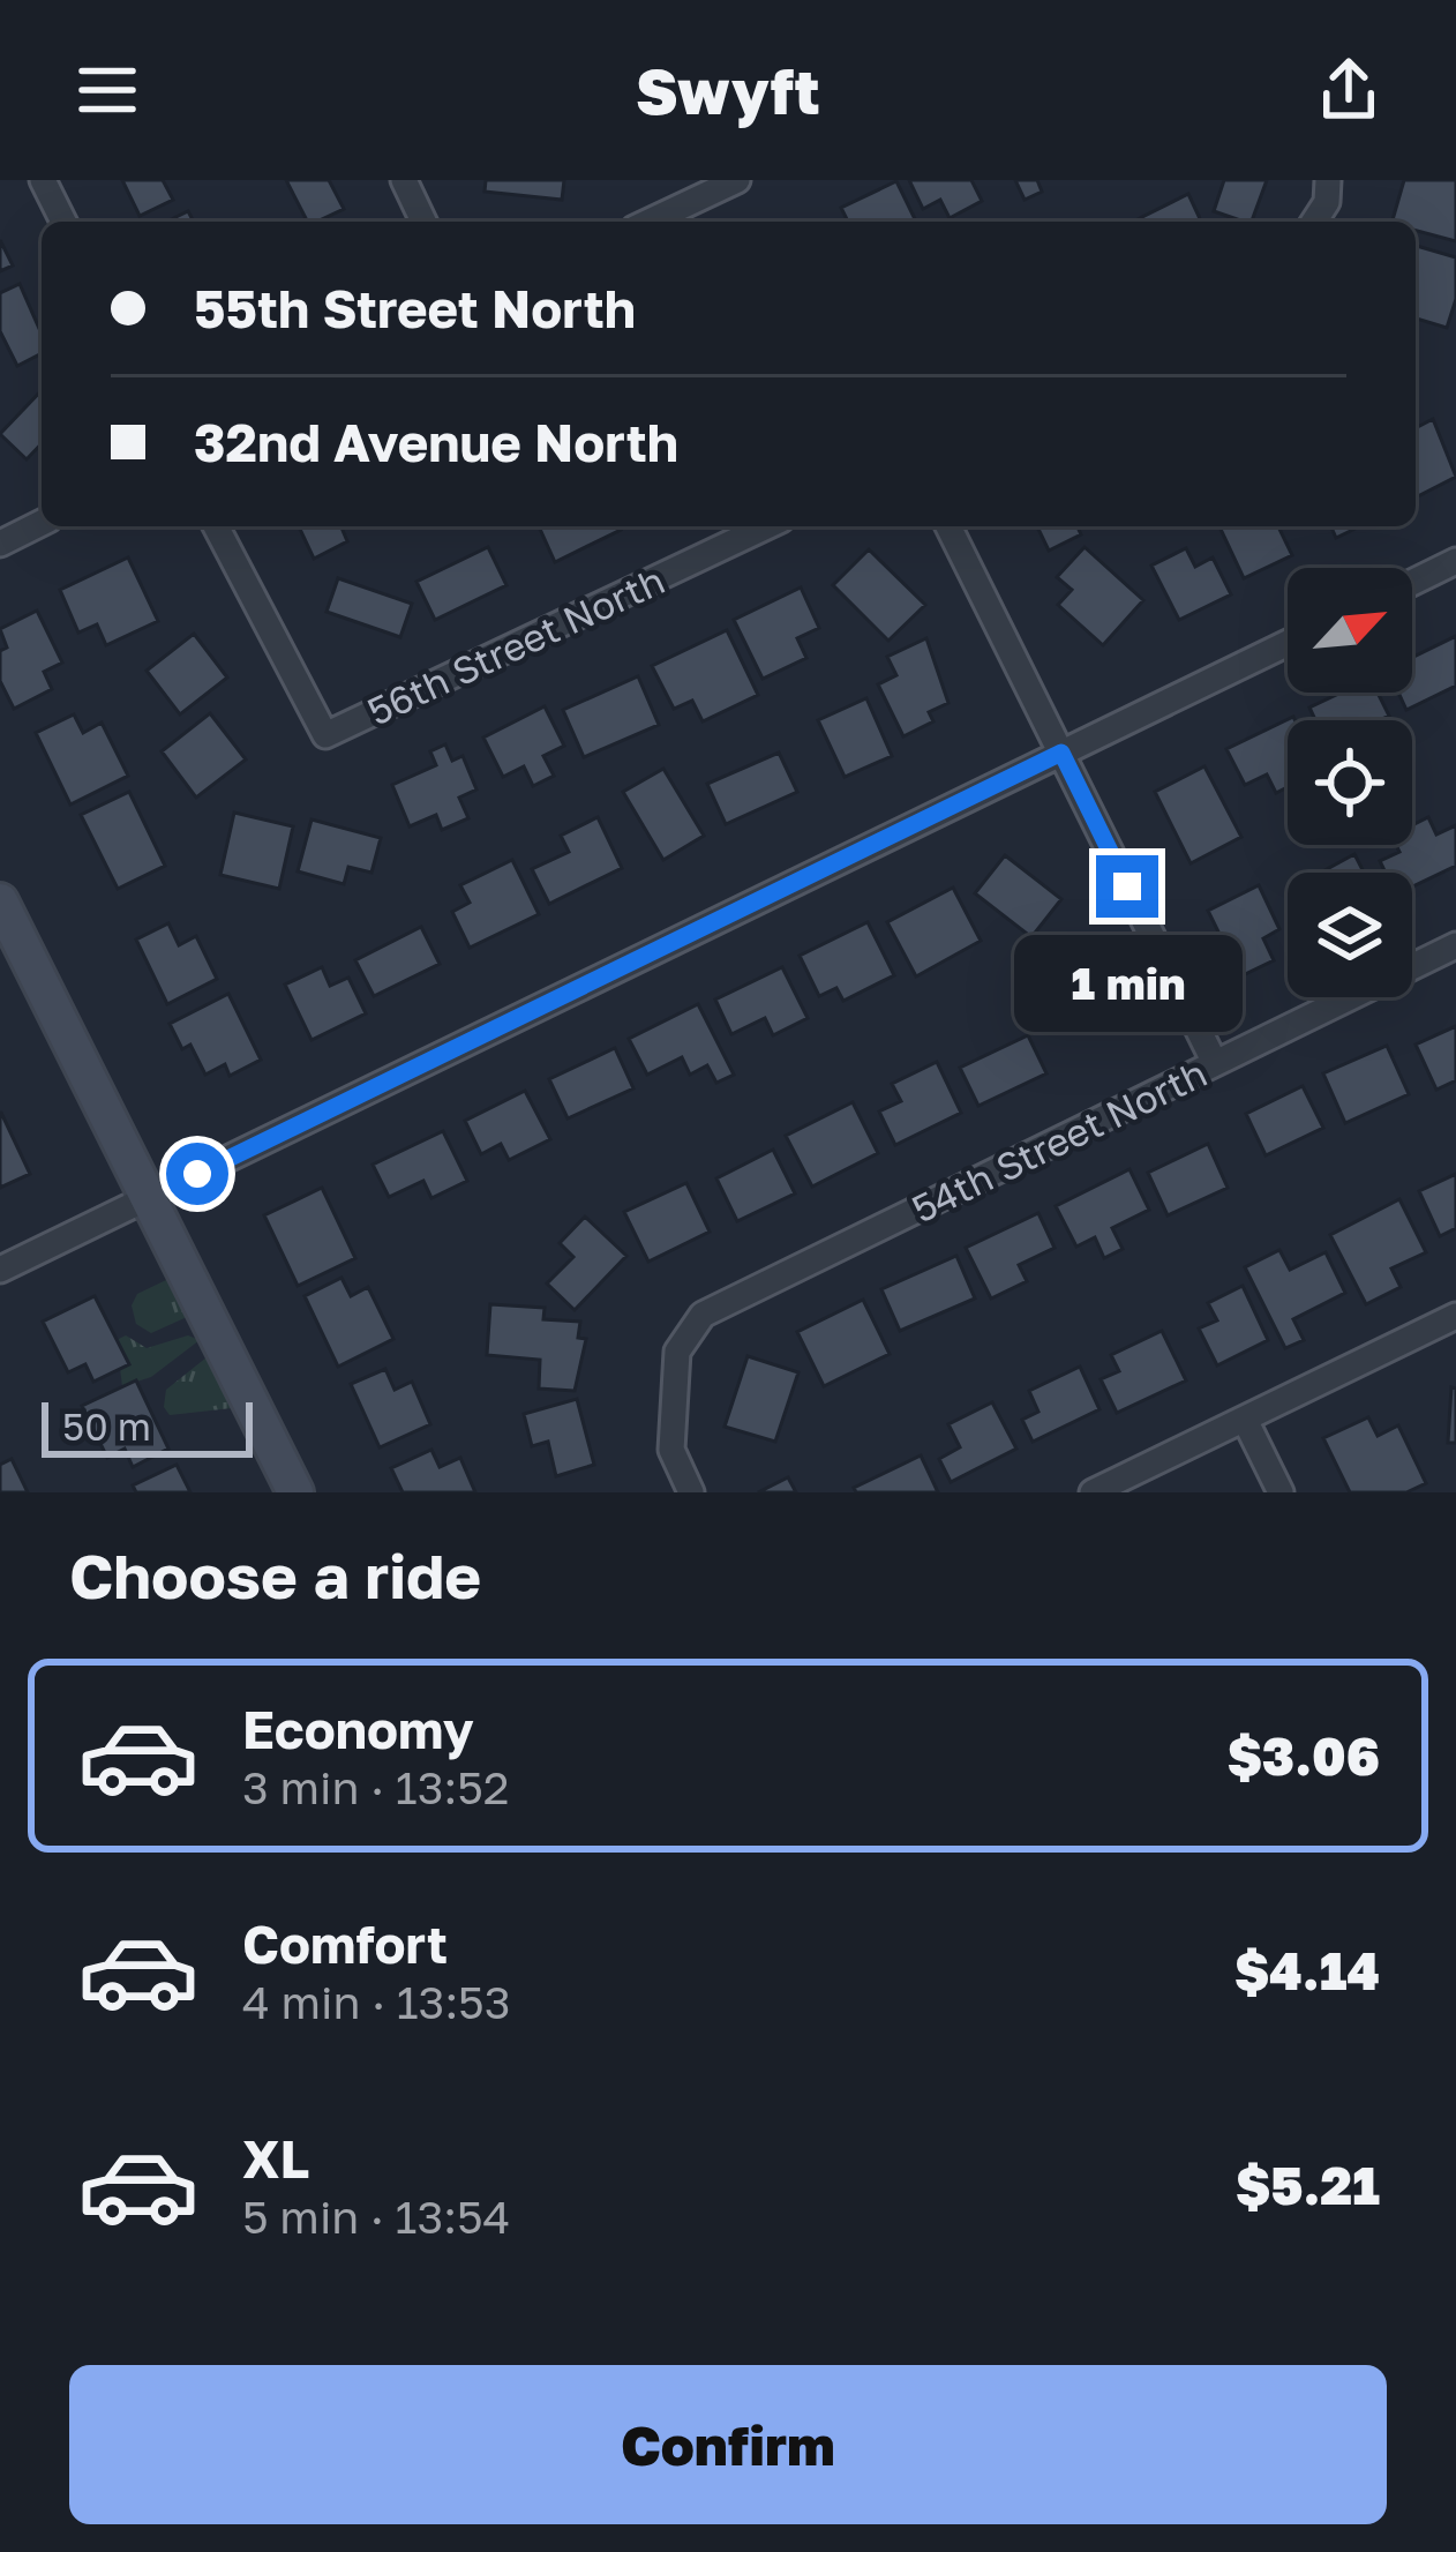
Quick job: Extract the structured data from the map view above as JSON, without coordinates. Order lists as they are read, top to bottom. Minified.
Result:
{"streets":{"street":["56th Street North","54th Street North"]},"scale_bar":"50 m","north":"top right","page":{"header":"Swyft","banner":["55th Street North","32nd Avenue North"],"bubble":"1 min","scale":"50 m","heading":"Choose a ride","list":[{"name":"Economy","note":"3 min · 13:52","value":"$3.06"},{"name":"Comfort","note":"4 min · 13:53","value":"$4.14"},{"name":"XL","note":"5 min · 13:54","value":"$5.21"}],"buttons":"Confirm"}}
